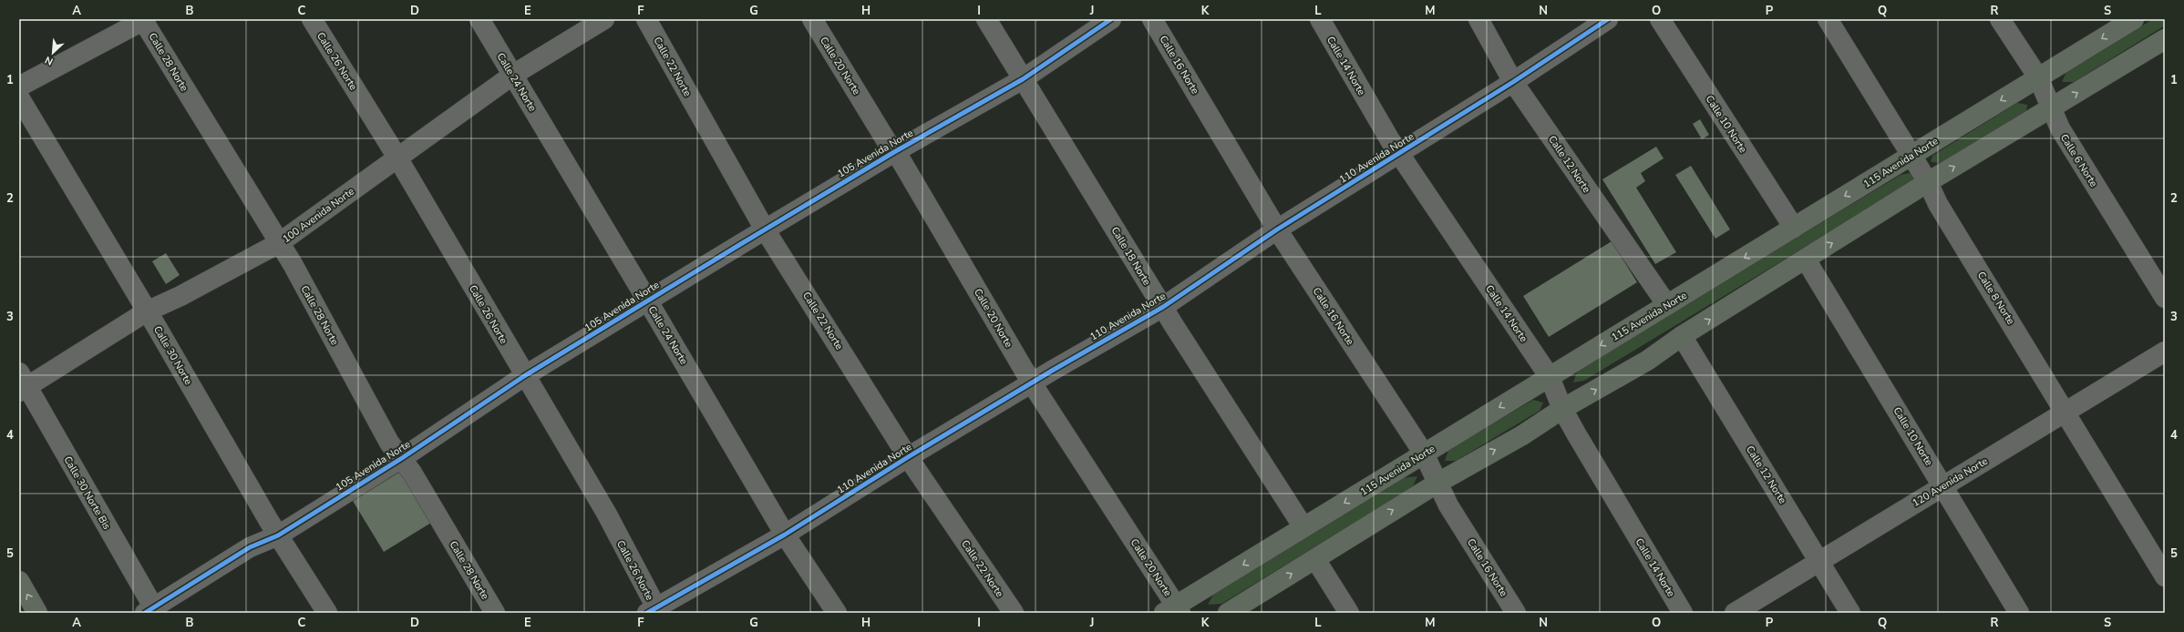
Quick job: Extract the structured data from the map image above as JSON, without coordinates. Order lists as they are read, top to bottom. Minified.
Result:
{"streets":{"main road":["115 Avenida Norte"],"street":["Calle 26 Norte","Calle 28 Norte","Calle 16 Norte","Calle 20 Norte","Calle 14 Norte","Calle 22 Norte","Calle 24 Norte","Calle 10 Norte","105 Avenida Norte","110 Avenida Norte","Calle 6 Norte","Calle 12 Norte","100 Avenida Norte","Calle 18 Norte","Calle 8 Norte","Calle 30 Norte","120 Avenida Norte","Calle 30 Norte Bis"]},"crossings":[["Calle 26 Norte","105 Avenida Norte"],["Calle 26 Norte","110 Avenida Norte"],["Calle 26 Norte","100 Avenida Norte"],["Calle 28 Norte","105 Avenida Norte"],["Calle 28 Norte","100 Avenida Norte"],["Calle 16 Norte","110 Avenida Norte"],["Calle 16 Norte","115 Avenida Norte"],["Calle 20 Norte","105 Avenida Norte"],["Calle 20 Norte","110 Avenida Norte"],["Calle 20 Norte","115 Avenida Norte"],["Calle 14 Norte","110 Avenida Norte"],["Calle 14 Norte","115 Avenida Norte"],["Calle 22 Norte","105 Avenida Norte"],["Calle 22 Norte","110 Avenida Norte"],["Calle 24 Norte","105 Avenida Norte"],["Calle 24 Norte","110 Avenida Norte"],["Calle 24 Norte","100 Avenida Norte"],["Calle 10 Norte","115 Avenida Norte"],["Calle 10 Norte","120 Avenida Norte"],["105 Avenida Norte","Calle 18 Norte"],["105 Avenida Norte","Calle 30 Norte"],["105 Avenida Norte","Calle 30 Norte Bis"],["110 Avenida Norte","Calle 12 Norte"],["110 Avenida Norte","Calle 18 Norte"],["Calle 6 Norte","115 Avenida Norte"],["115 Avenida Norte","Calle 12 Norte"],["115 Avenida Norte","Calle 18 Norte"],["115 Avenida Norte","Calle 8 Norte"],["Calle 12 Norte","120 Avenida Norte"],["100 Avenida Norte","Calle 30 Norte"],["100 Avenida Norte","Calle 30 Norte Bis"],["Calle 8 Norte","120 Avenida Norte"]],"north":"bottom left","grid":{"columns":["A","B","C","D","E","F","G","H","I","J","K","L","M","N","O","P","Q","R","S"],"rows":["1","2","3","4","5"]}}
